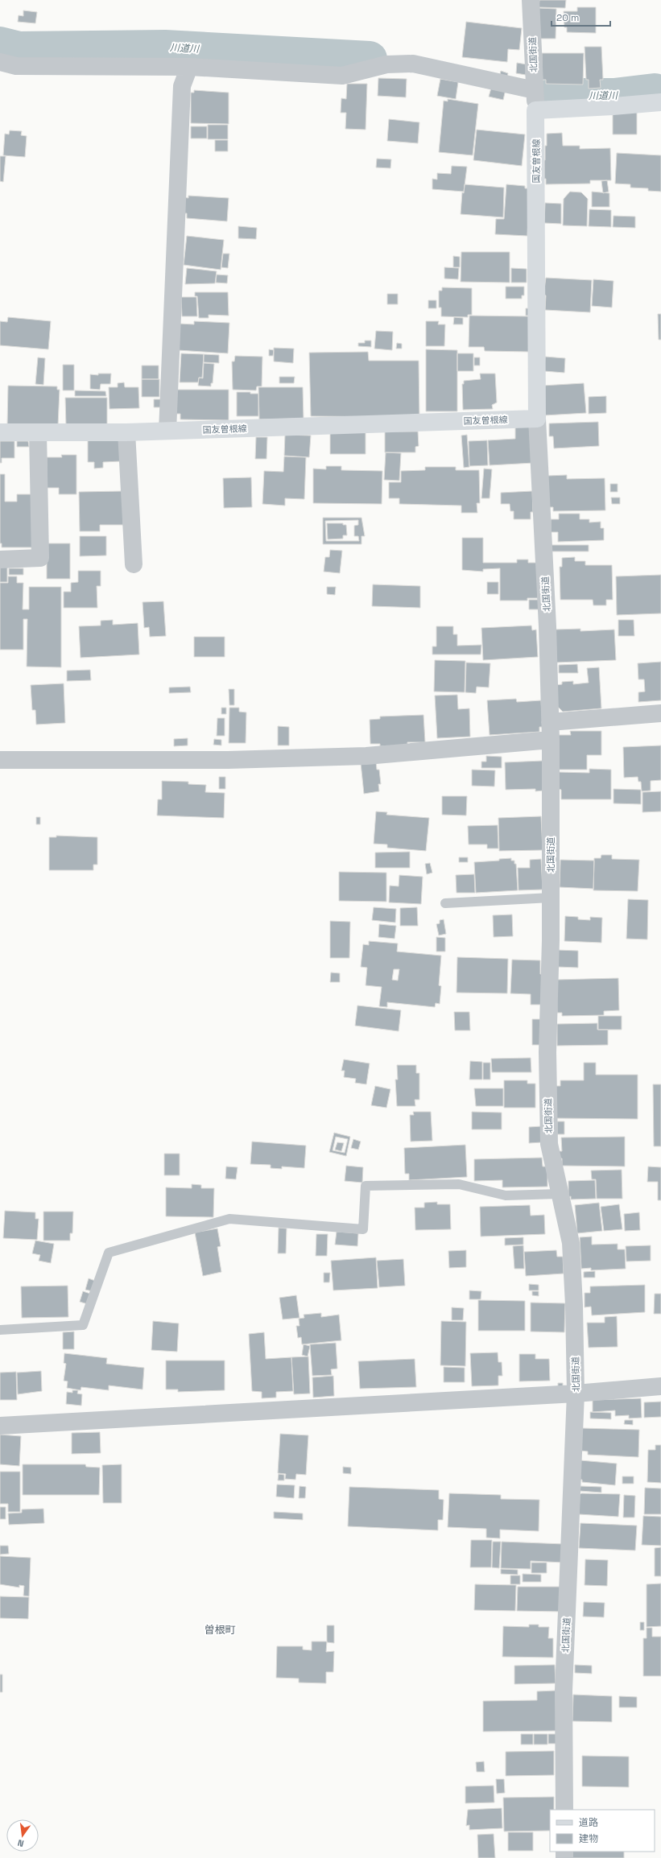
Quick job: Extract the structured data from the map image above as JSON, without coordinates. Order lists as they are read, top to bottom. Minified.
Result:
{"streets":{"main road":["国友曽根線"],"street":["北国街道"]},"crossings":[["北国街道","国友曽根線"]],"districts":["曽根町"],"water":["川道川"],"legend":["道路","建物"],"scale_bar":"20 m","north":"bottom"}
